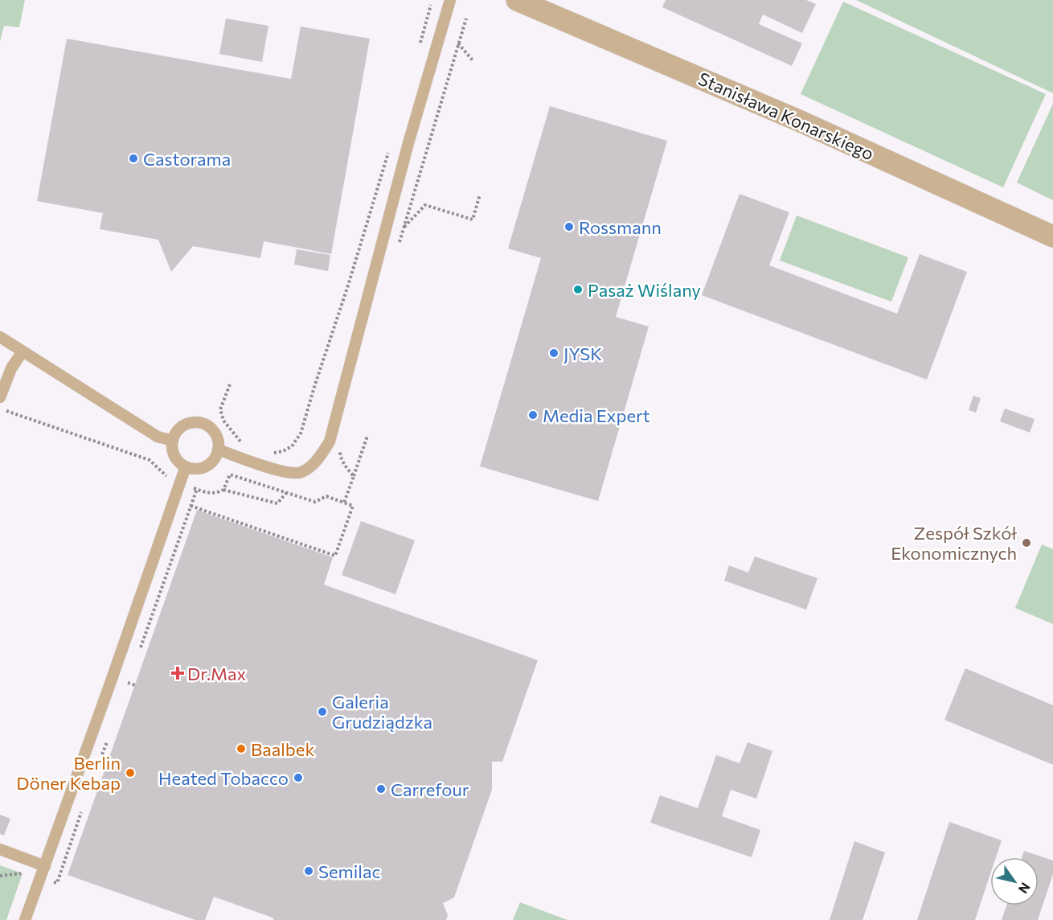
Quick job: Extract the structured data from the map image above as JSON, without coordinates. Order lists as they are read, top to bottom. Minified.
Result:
{"streets":{"street":["Stanisława Konarskiego"]},"places":{"other":["Castorama","Rossmann","Pasaż Wiślany","JYSK","Media Expert","Zespół Szkół Ekonomicznych","Galeria Grudziądzka","Baalbek","Berlin Döner Kebap","Heated Tobacco","Carrefour","Semilac"],"health":["Dr.Max"]},"north":"bottom right"}
